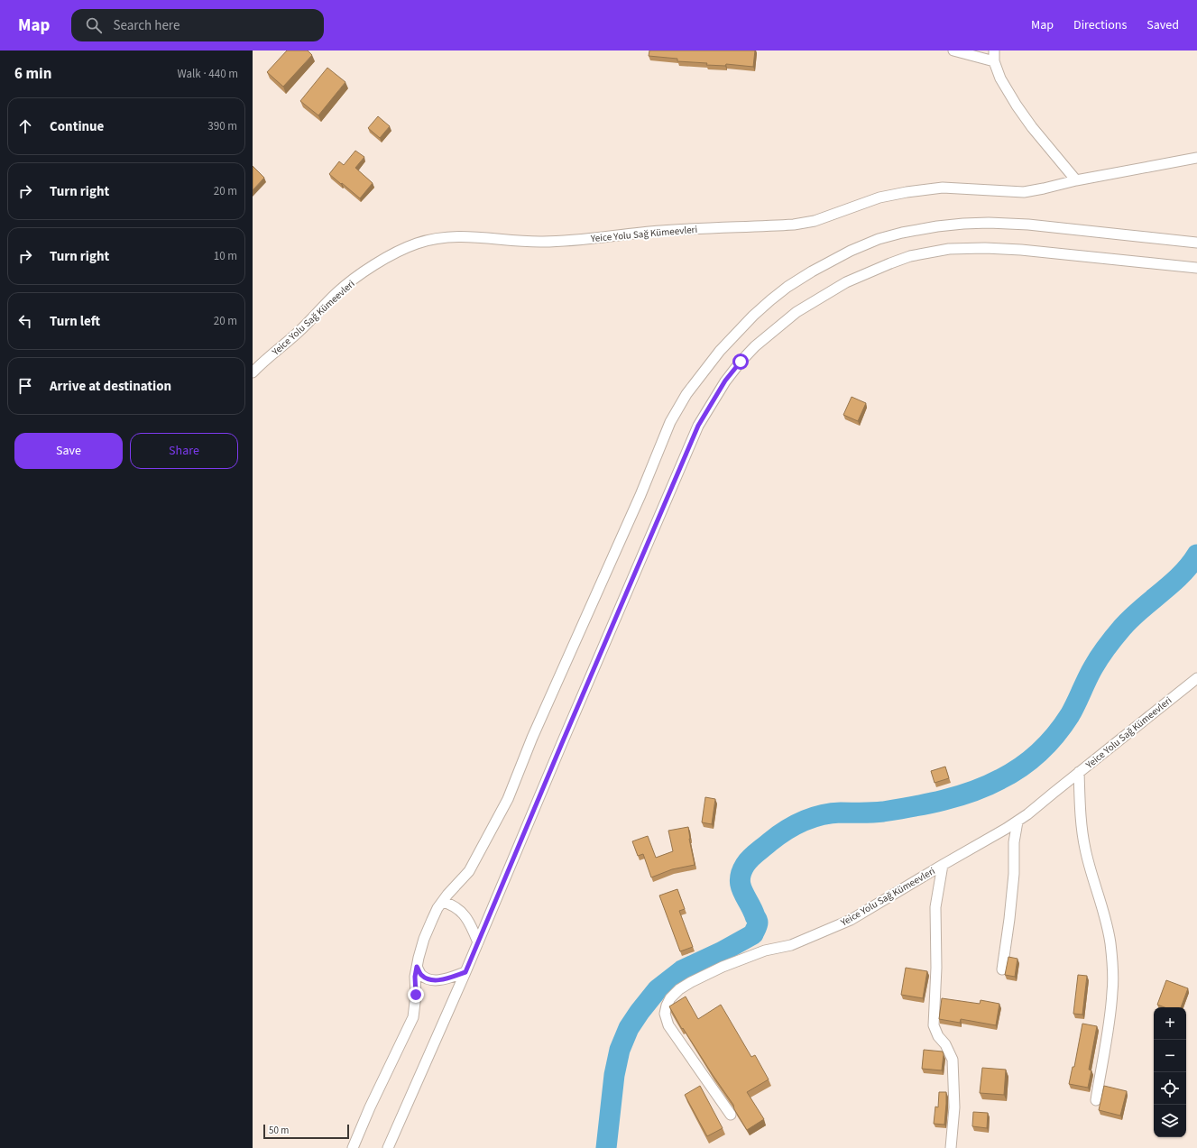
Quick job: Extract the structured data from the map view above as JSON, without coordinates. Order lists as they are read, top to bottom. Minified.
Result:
{"streets":{"street":["Yeice Yolu Sağ Kümeevleri"]},"scale_bar":"50 m","page":{"header":"Map","search":"Search here","nav":["Map","Directions","Saved"],"heading":["6 min","Walk · 440 m"],"list":[["Continue","390 m"],["Turn right","20 m"],["Turn right","10 m"],["Turn left","20 m"],"Arrive at destination"],"buttons":["Save","Share"],"map_buttons":["+","−"],"scale":"50 m"}}
